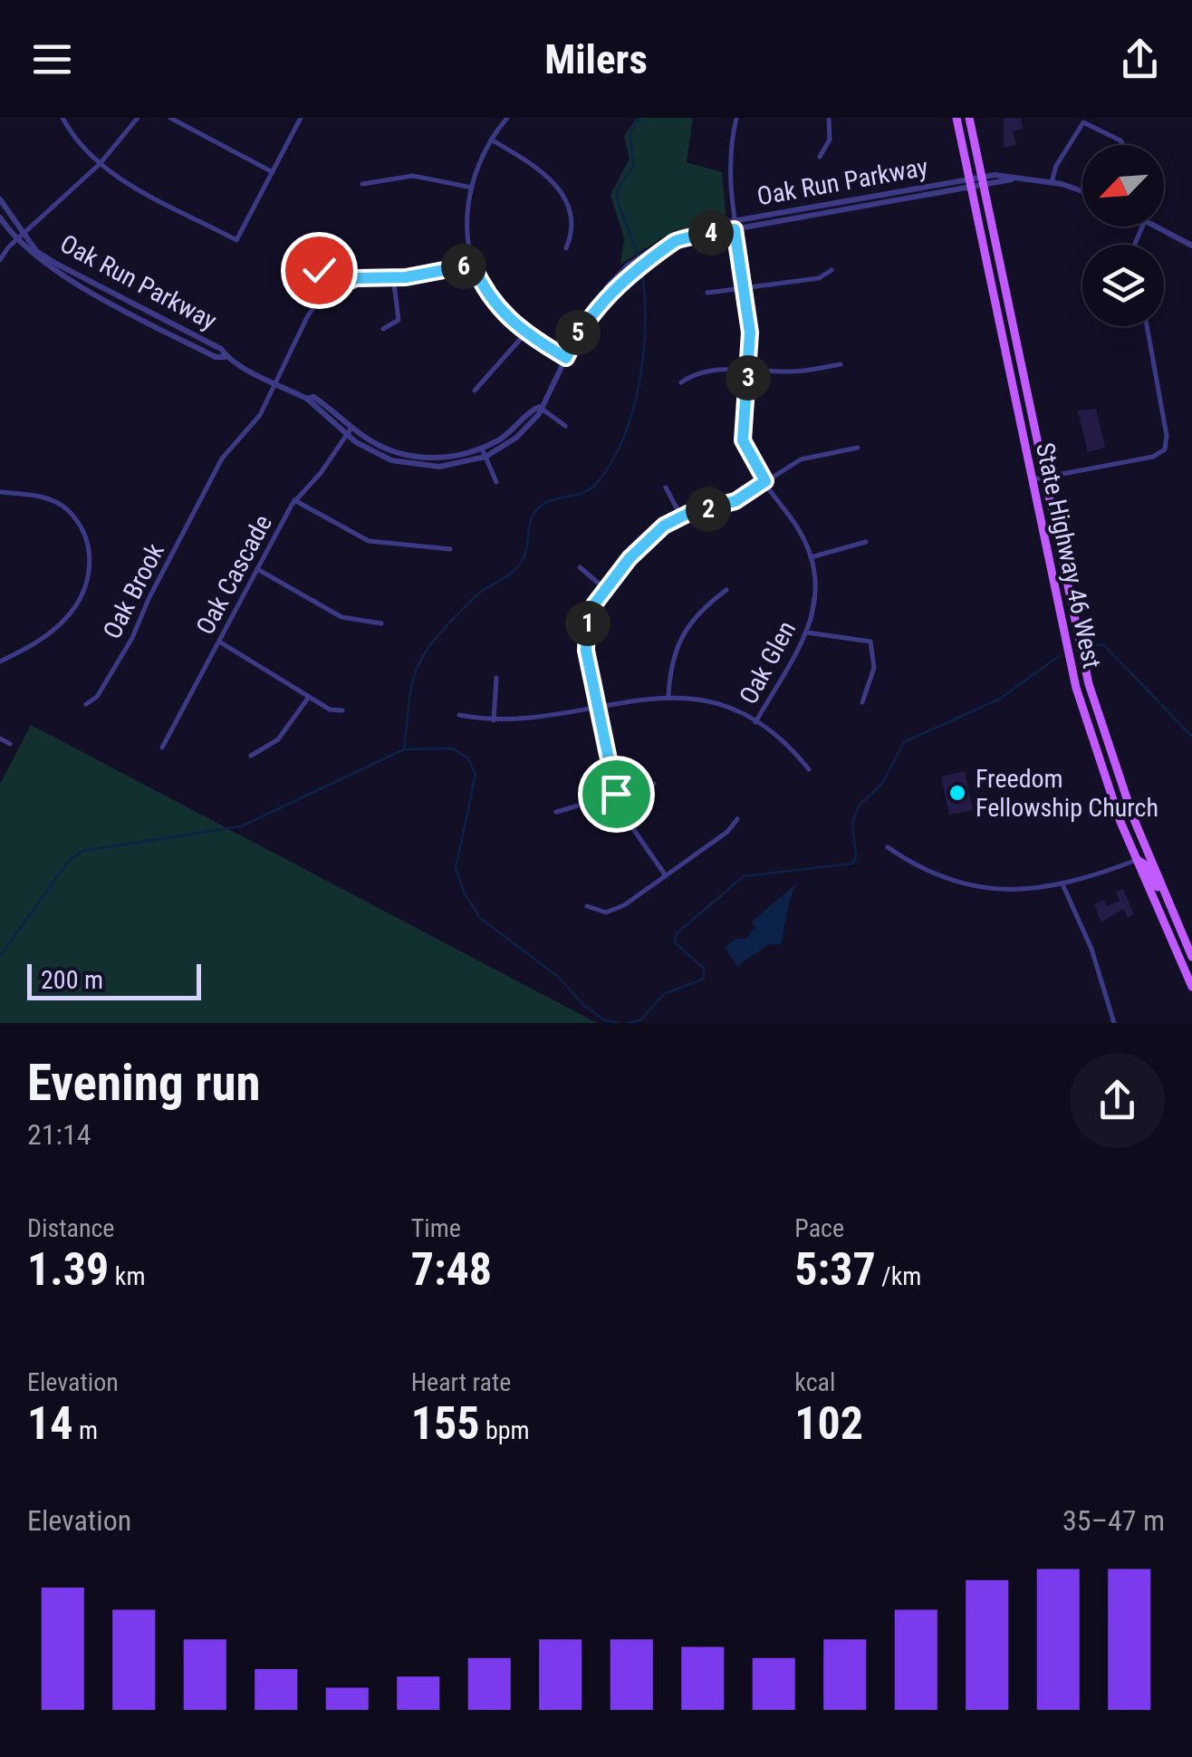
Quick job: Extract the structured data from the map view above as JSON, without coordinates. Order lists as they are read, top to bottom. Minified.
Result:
{"streets":{"main road":["State Highway 46 West"],"street":["Oak Run Parkway","Oak Cascade","Oak Brook","Oak Glen"]},"crossings":[["Oak Run Parkway","State Highway 46 West"],["Oak Run Parkway","Oak Cascade"],["Oak Run Parkway","Oak Brook"],["Oak Run Parkway","Oak Glen"]],"places":["Freedom Fellowship Church"],"scale_bar":"200 m","north":"bottom left","page":{"header":"Milers","pins":["4","6","5","3","2","1"],"scale":"200 m","heading":["Evening run","21:14"],"stats":[["Distance","1.39 km"],["Time","7:48"],["Pace","5:37 /km"],["Elevation","14 m"],["Heart rate","155 bpm"],["kcal","102"]],"chart":["Elevation","35–47 m"]}}
